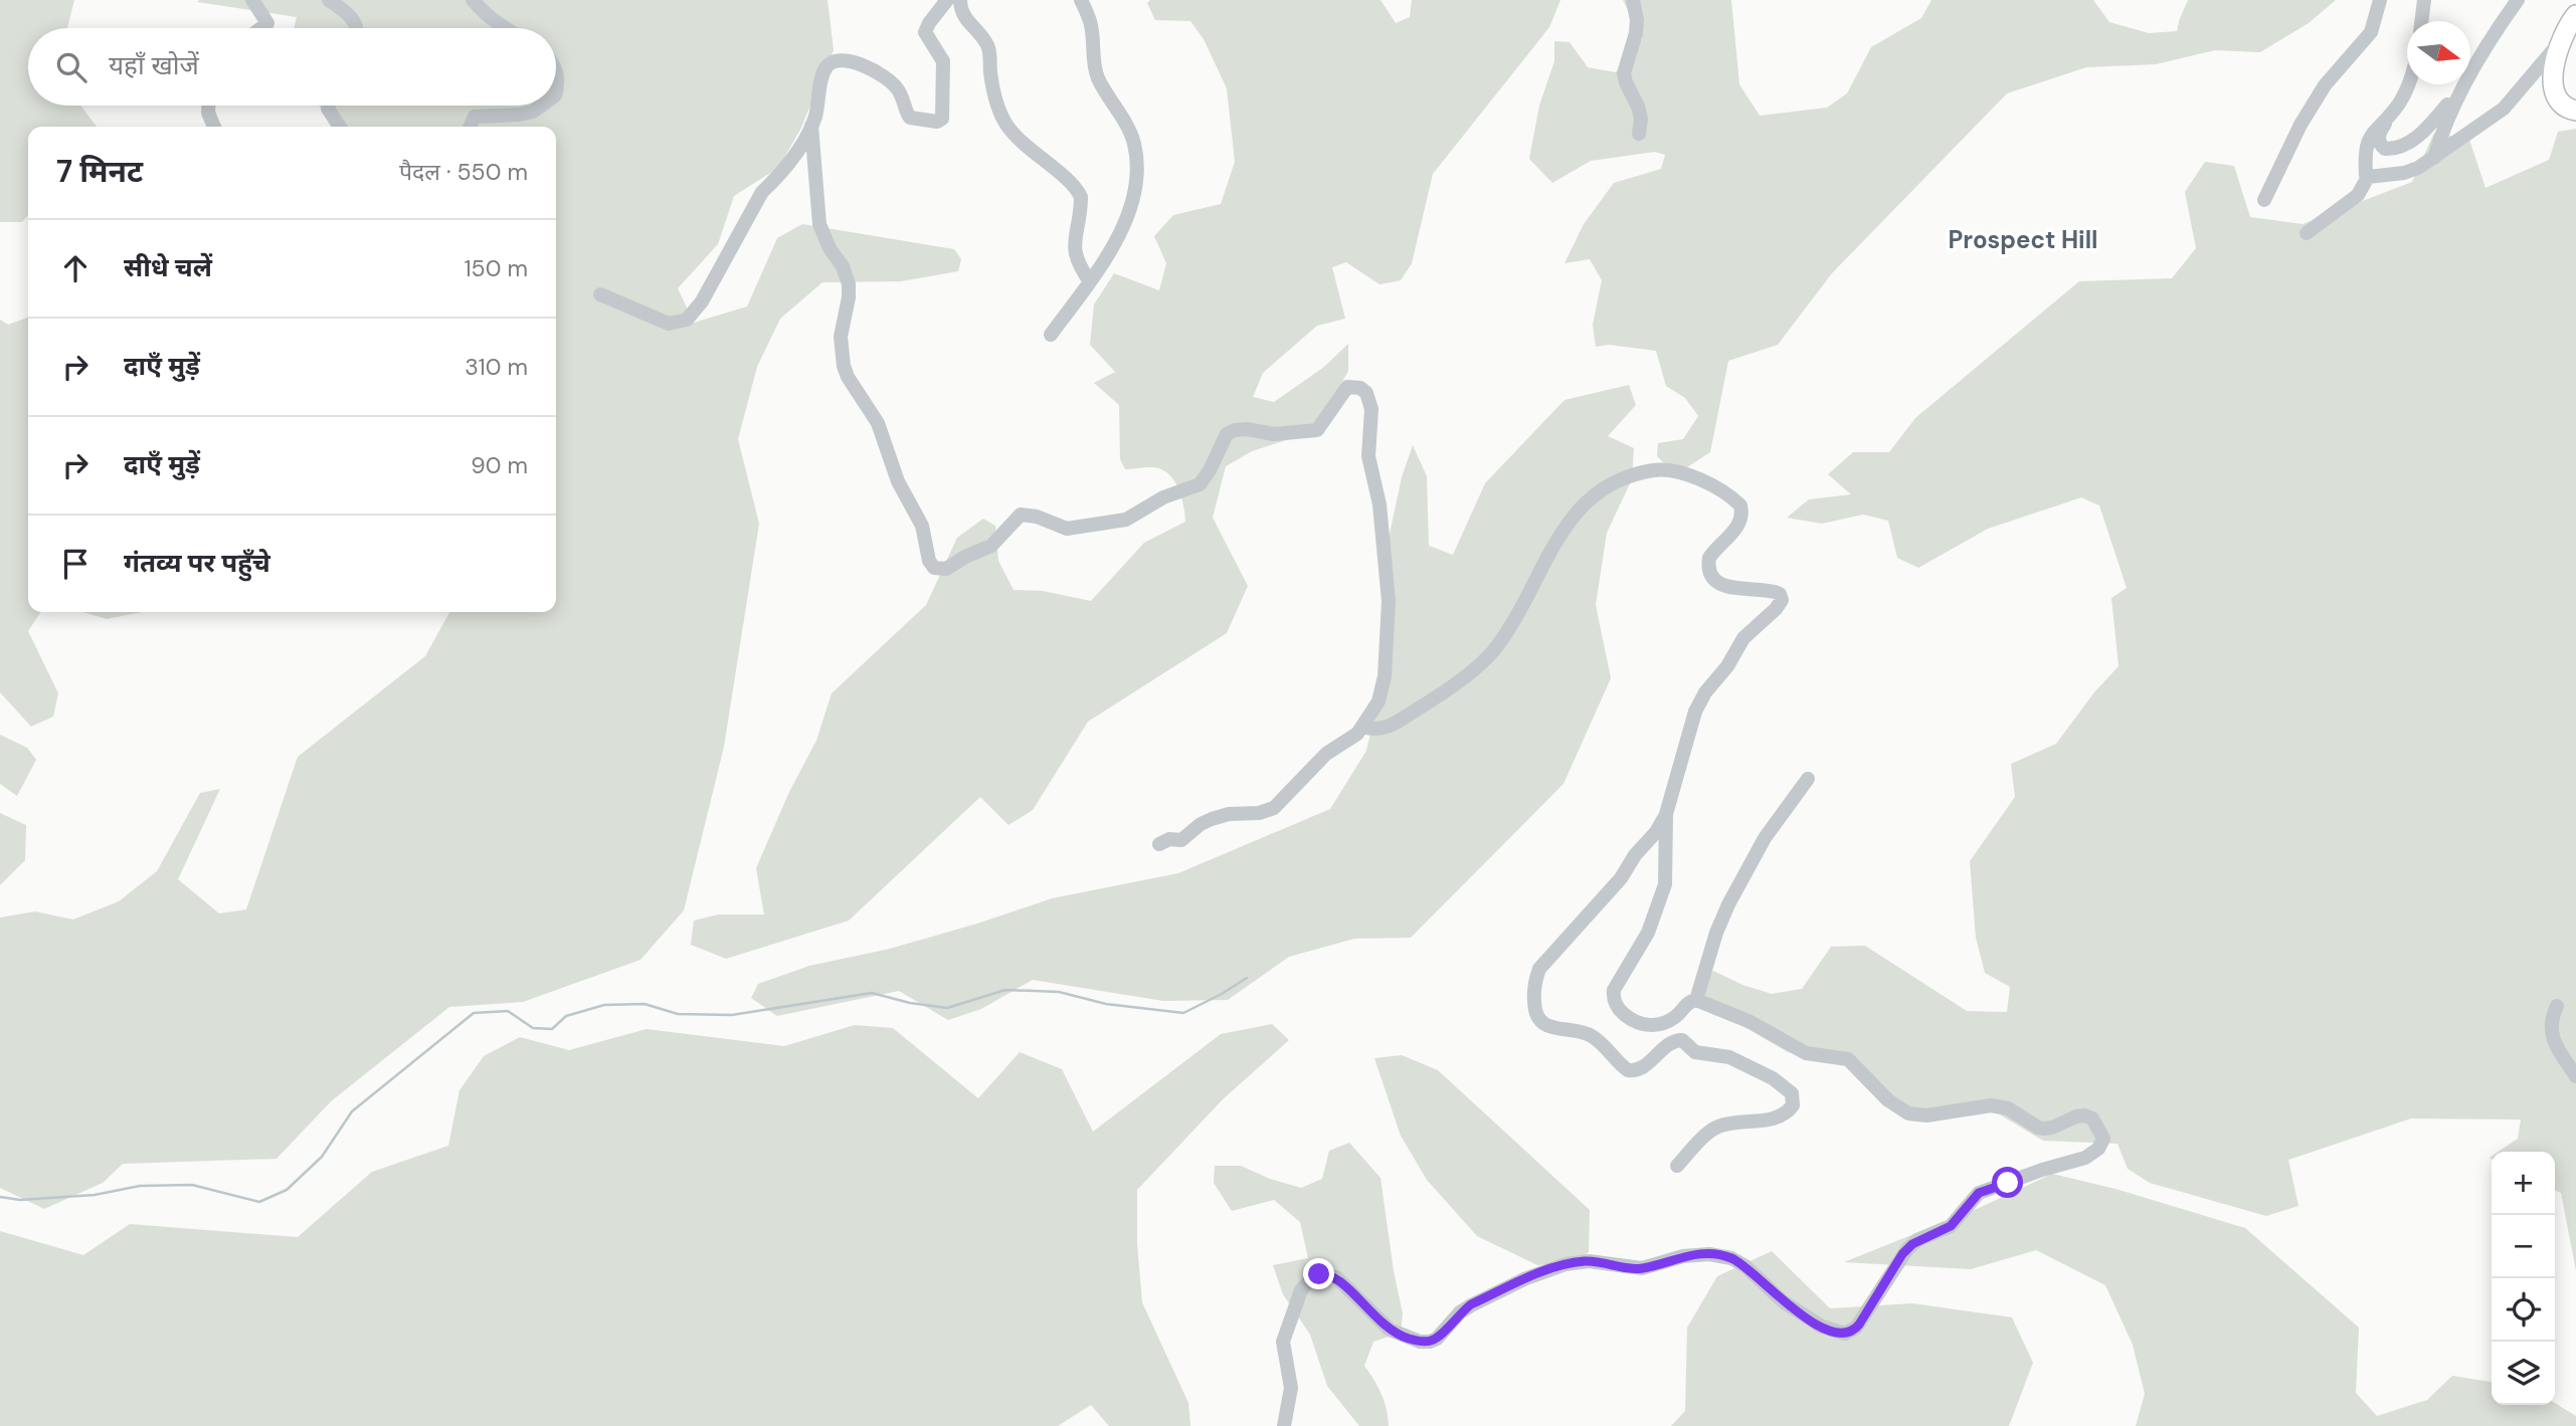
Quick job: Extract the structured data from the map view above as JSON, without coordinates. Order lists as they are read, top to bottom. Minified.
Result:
{"districts":["Prospect Hill"],"north":"right","page":{"search":"यहाँ खोजें","heading":["7 मिनट","पैदल · 550 m"],"list":[["सीधे चलें","150 m"],["दाएँ मुड़ें","310 m"],["दाएँ मुड़ें","90 m"],"गंतव्य पर पहुँचे"],"map_buttons":["+","−"]}}
